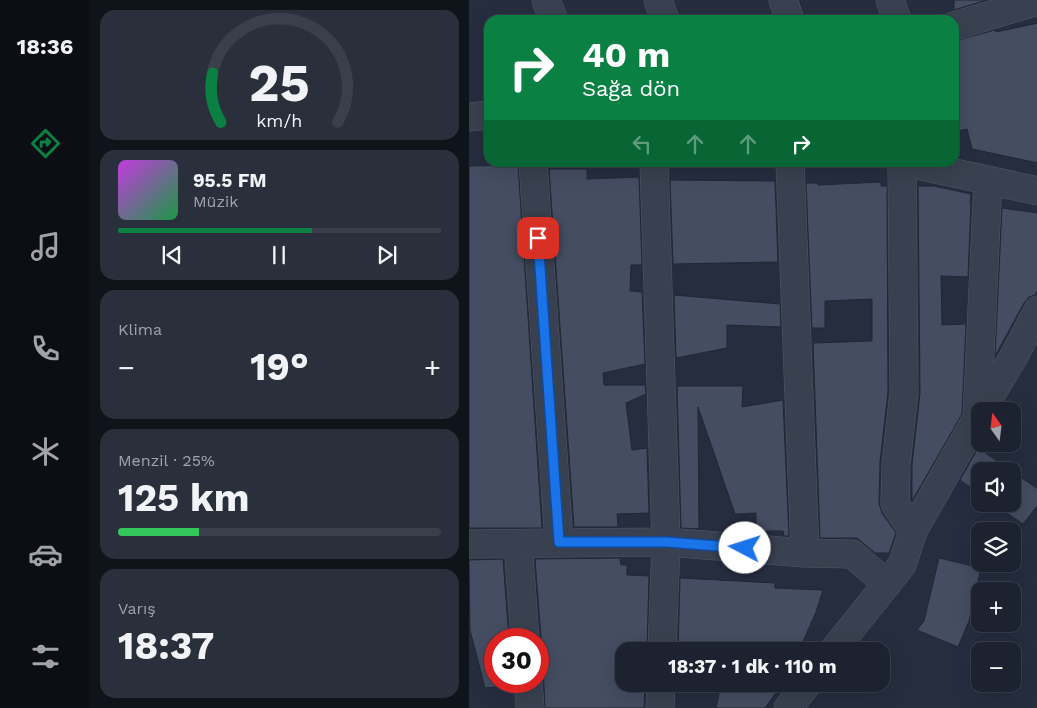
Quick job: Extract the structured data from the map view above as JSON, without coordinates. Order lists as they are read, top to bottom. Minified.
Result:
{"north":"top","page":{"tabs":"18:36","turn":["40 m","Sağa dön"],"song":["95.5 FM","Müzik"],"tile":["Klima",["Menzil · 25%","125 km"],["Varış","18:37"]],"heat":["−","19°","+"],"map_buttons":["+","−"],"limit":"30","trip":"18:37 · 1 dk · 110 m","gauge":["25","km/h"]}}
